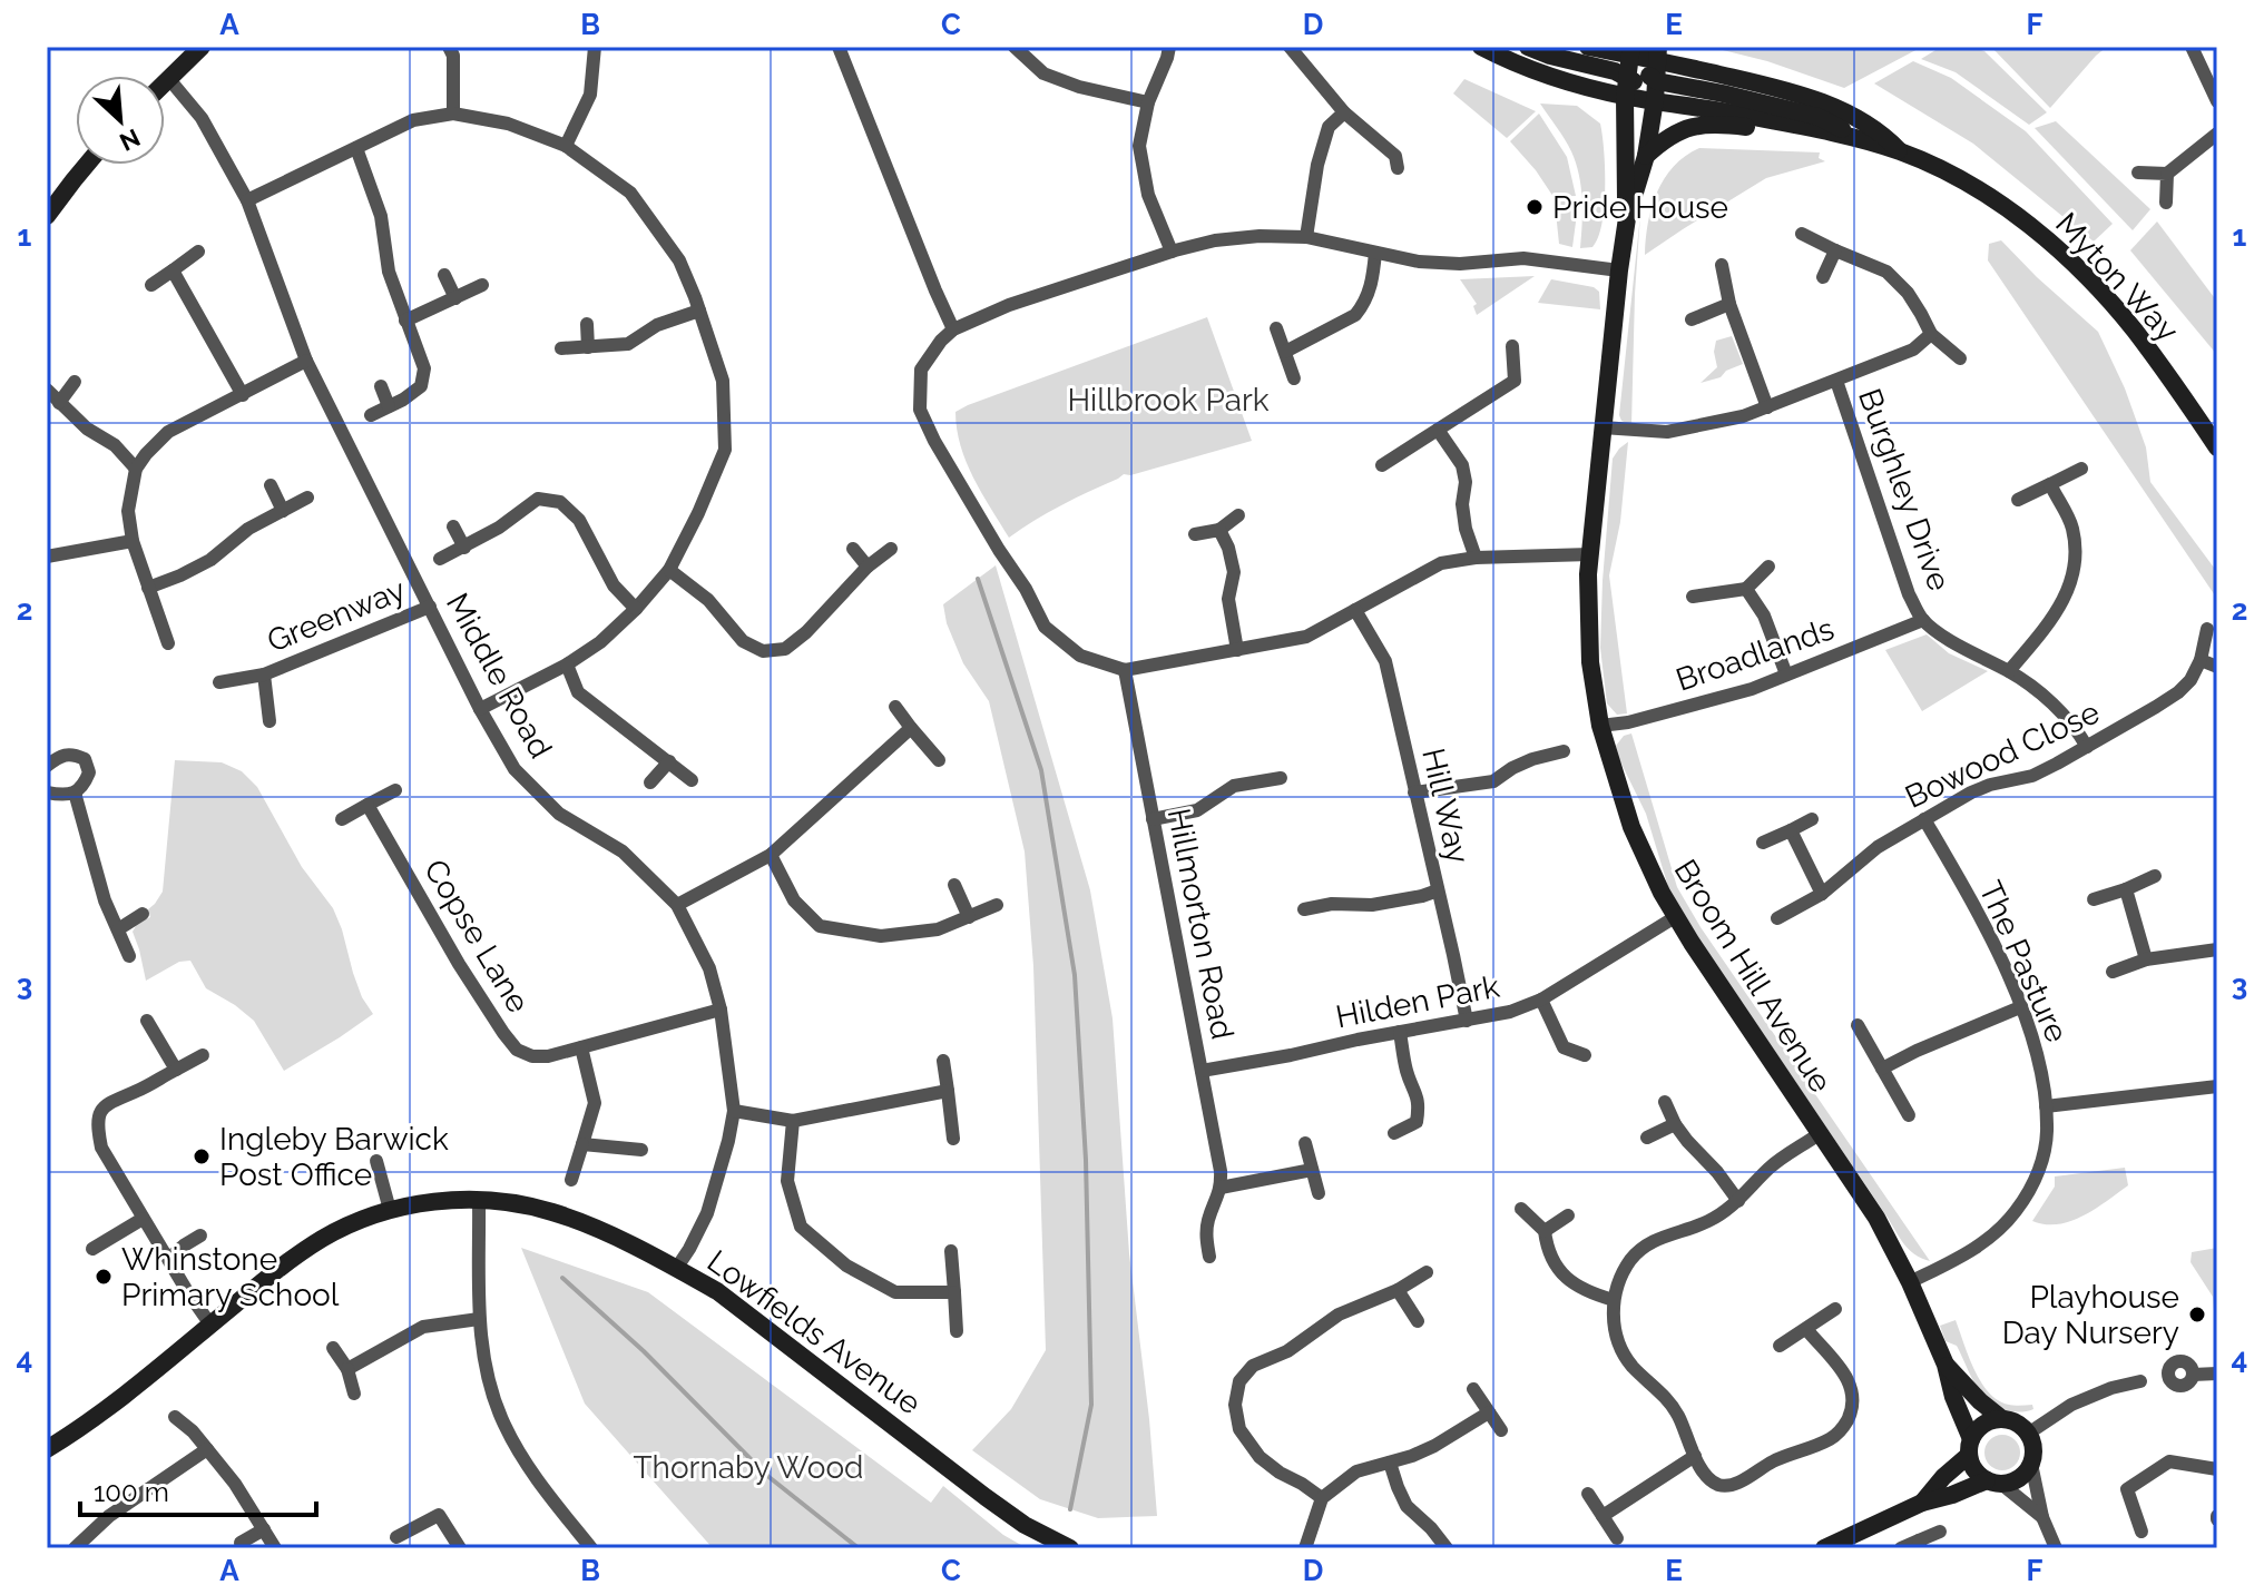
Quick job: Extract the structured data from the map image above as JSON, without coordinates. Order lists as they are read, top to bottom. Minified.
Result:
{"streets":{"street":["Myton Way","Burghley Drive","Greenway","Broadlands","Middle Road","Bowood Close","Hill Way","Hillmorton Road","Copse Lane","The Pasture","Broom Hill Avenue","Hilden Park","Lowfields Avenue"]},"crossings":[["Myton Way","Broom Hill Avenue"],["Burghley Drive","Broadlands"],["Burghley Drive","Bowood Close"],["Greenway","Middle Road"],["Broadlands","Broom Hill Avenue"],["Middle Road","Copse Lane"],["Middle Road","Lowfields Avenue"],["Bowood Close","The Pasture"],["Hill Way","Hilden Park"],["Hillmorton Road","Hilden Park"],["The Pasture","Broom Hill Avenue"],["Broom Hill Avenue","Hilden Park"]],"parks":["Hillbrook Park","Thornaby Wood"],"places":["Pride House","Ingleby Barwick Post Office","Whinstone Primary School","Playhouse Day Nursery"],"scale_bar":"100 m","north":"bottom right","grid":{"columns":["A","B","C","D","E","F"],"rows":["1","2","3","4"]}}
